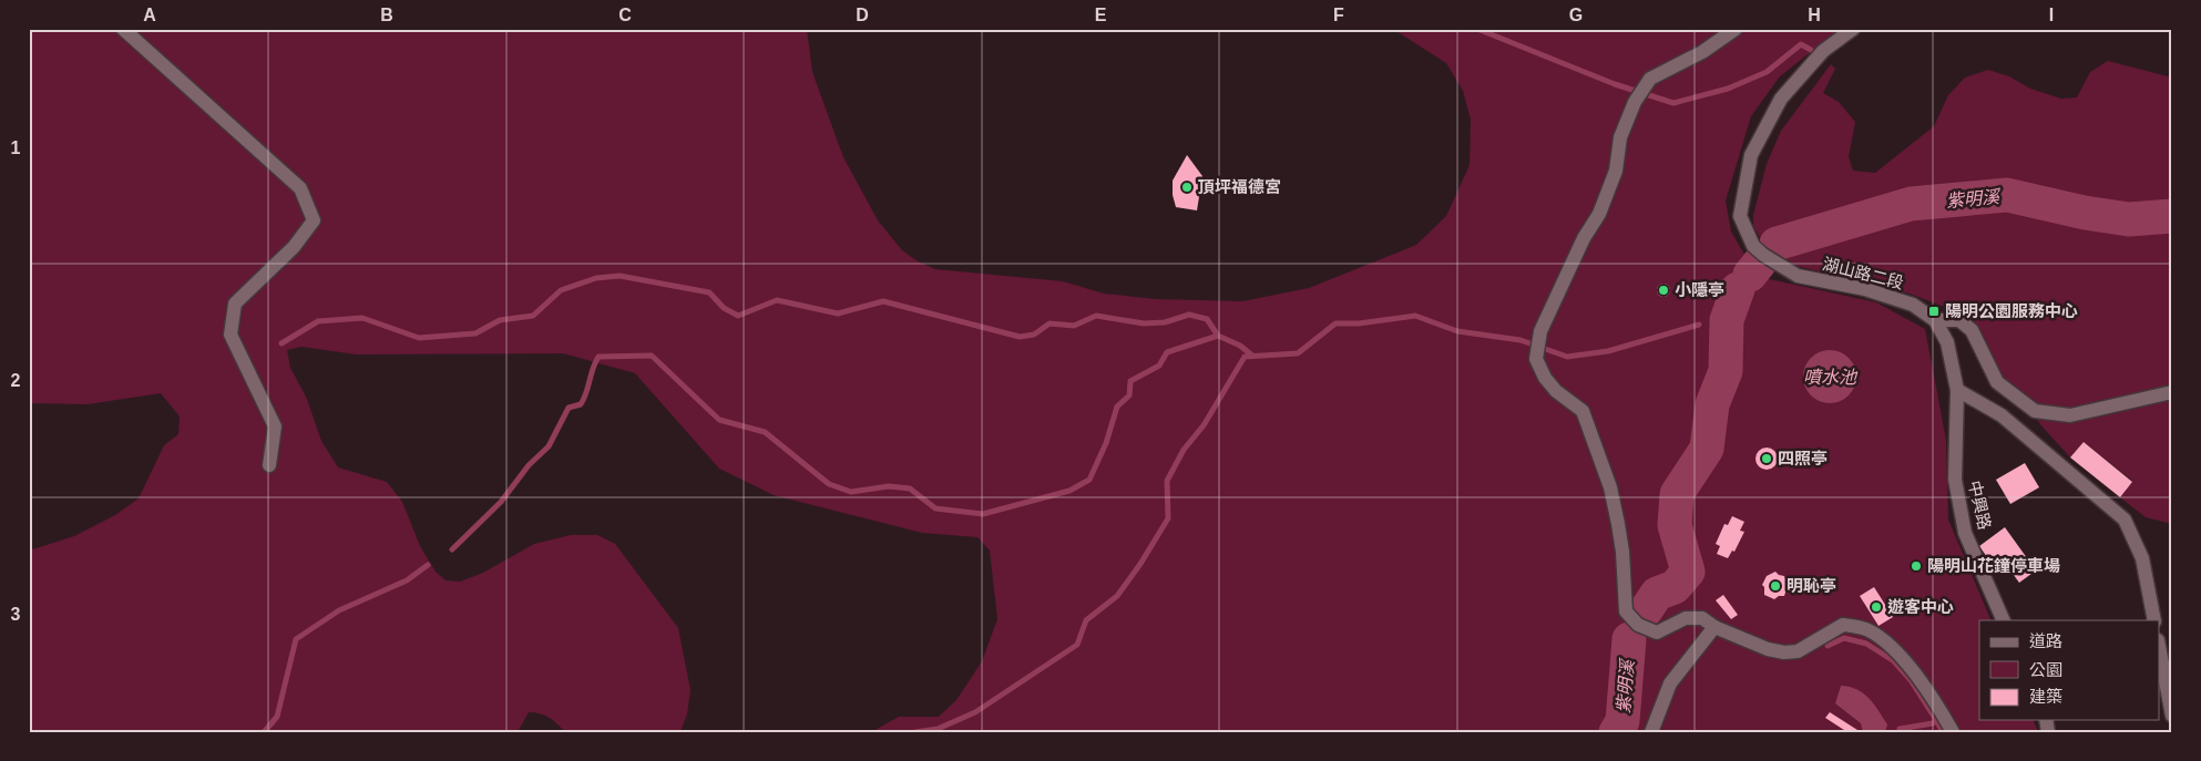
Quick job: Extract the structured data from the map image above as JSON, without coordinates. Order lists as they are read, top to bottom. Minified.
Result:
{"streets":{"street":["湖山路二段","中興路"]},"crossings":[["湖山路二段","中興路"]],"water":["紫明溪","噴水池"],"places":{"other":["頂坪福德宮","小隱亭","四照亭","陽明山花鐘停車場","明恥亭","遊客中心"],"transit":["陽明公園服務中心"]},"legend":["道路","公園","建築"],"grid":{"columns":["A","B","C","D","E","F","G","H","I"],"rows":["1","2","3"]}}
